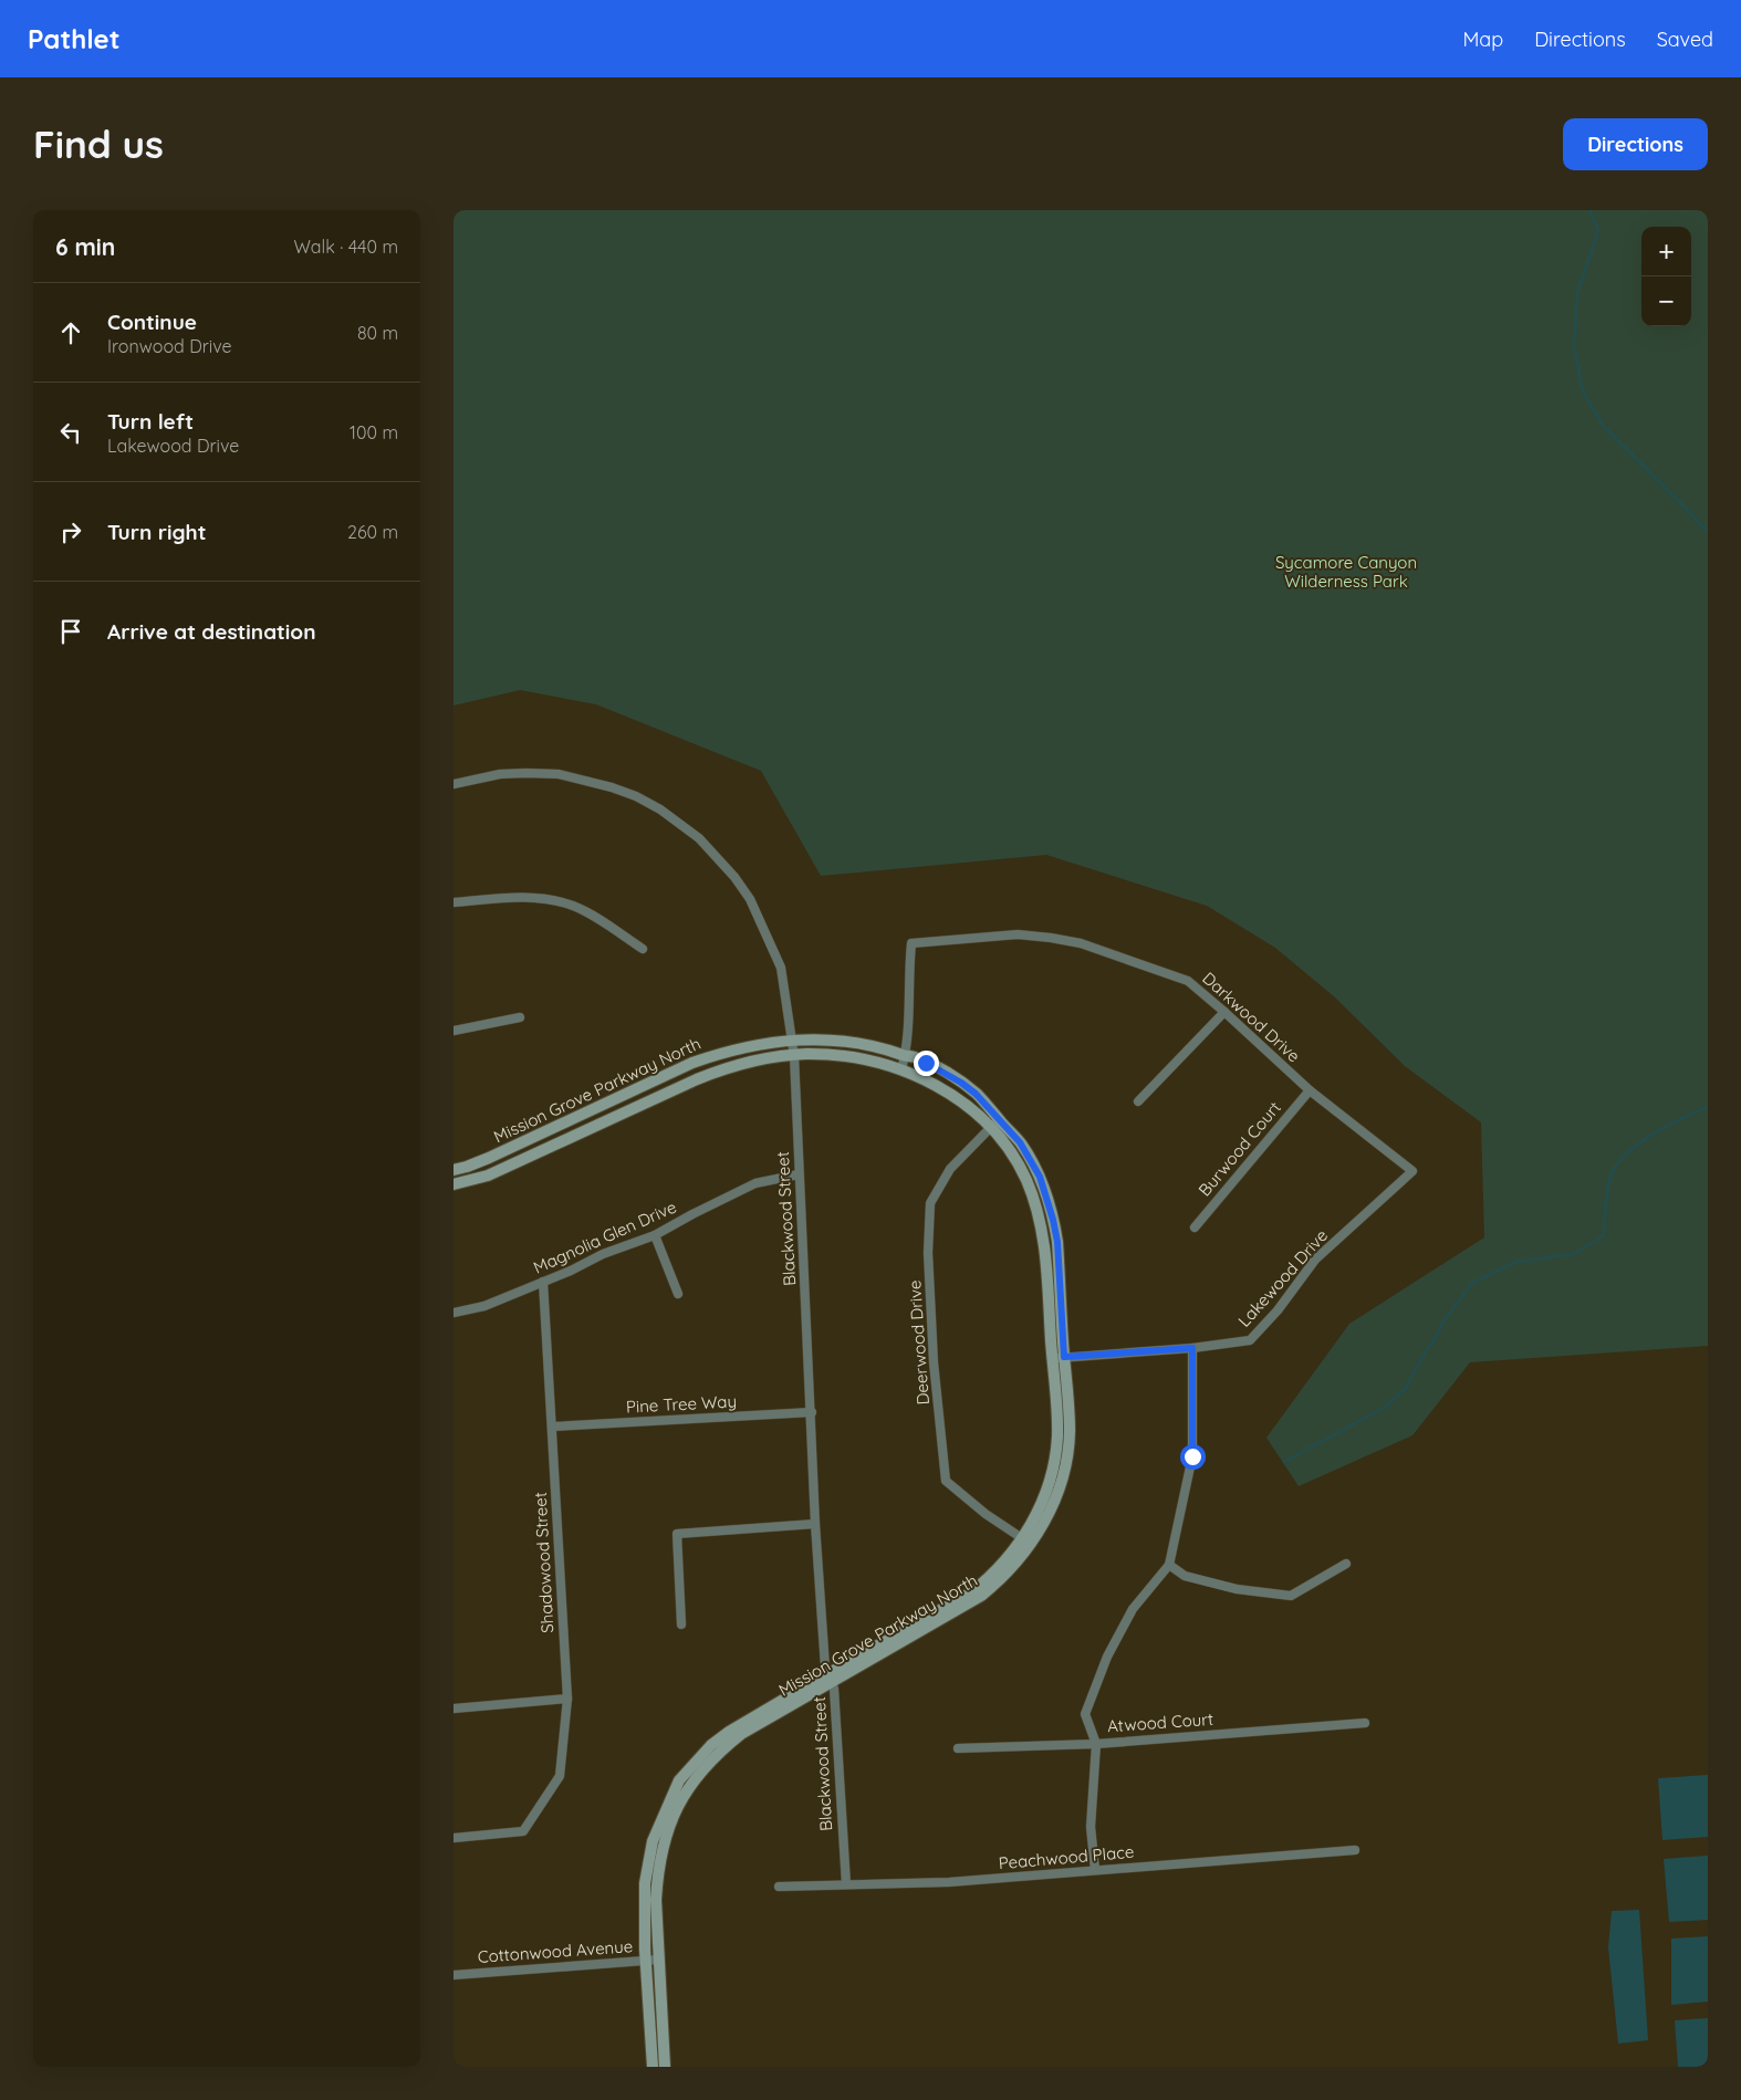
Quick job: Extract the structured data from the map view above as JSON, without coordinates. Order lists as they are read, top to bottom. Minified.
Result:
{"streets":{"street":["Darkwood Drive","Mission Grove Parkway North","Burwood Court","Blackwood Street","Magnolia Glen Drive","Lakewood Drive","Deerwood Drive","Pine Tree Way","Shadowood Street","Atwood Court","Peachwood Place","Cottonwood Avenue"]},"crossings":[["Darkwood Drive","Mission Grove Parkway North"],["Darkwood Drive","Burwood Court"],["Darkwood Drive","Lakewood Drive"],["Mission Grove Parkway North","Blackwood Street"],["Mission Grove Parkway North","Lakewood Drive"],["Mission Grove Parkway North","Deerwood Drive"],["Mission Grove Parkway North","Cottonwood Avenue"],["Blackwood Street","Magnolia Glen Drive"],["Blackwood Street","Pine Tree Way"],["Blackwood Street","Peachwood Place"],["Magnolia Glen Drive","Shadowood Street"],["Pine Tree Way","Shadowood Street"]],"parks":["Sycamore Canyon Wilderness Park"],"page":{"header":"Pathlet","nav":["Map","Directions","Saved"],"buttons":"Directions","title":"Find us","heading":["6 min","Walk · 440 m"],"map_buttons":["+","−"],"list":[["Continue","Ironwood Drive","80 m"],["Turn left","Lakewood Drive","100 m"],["Turn right","260 m"],"Arrive at destination"]}}
